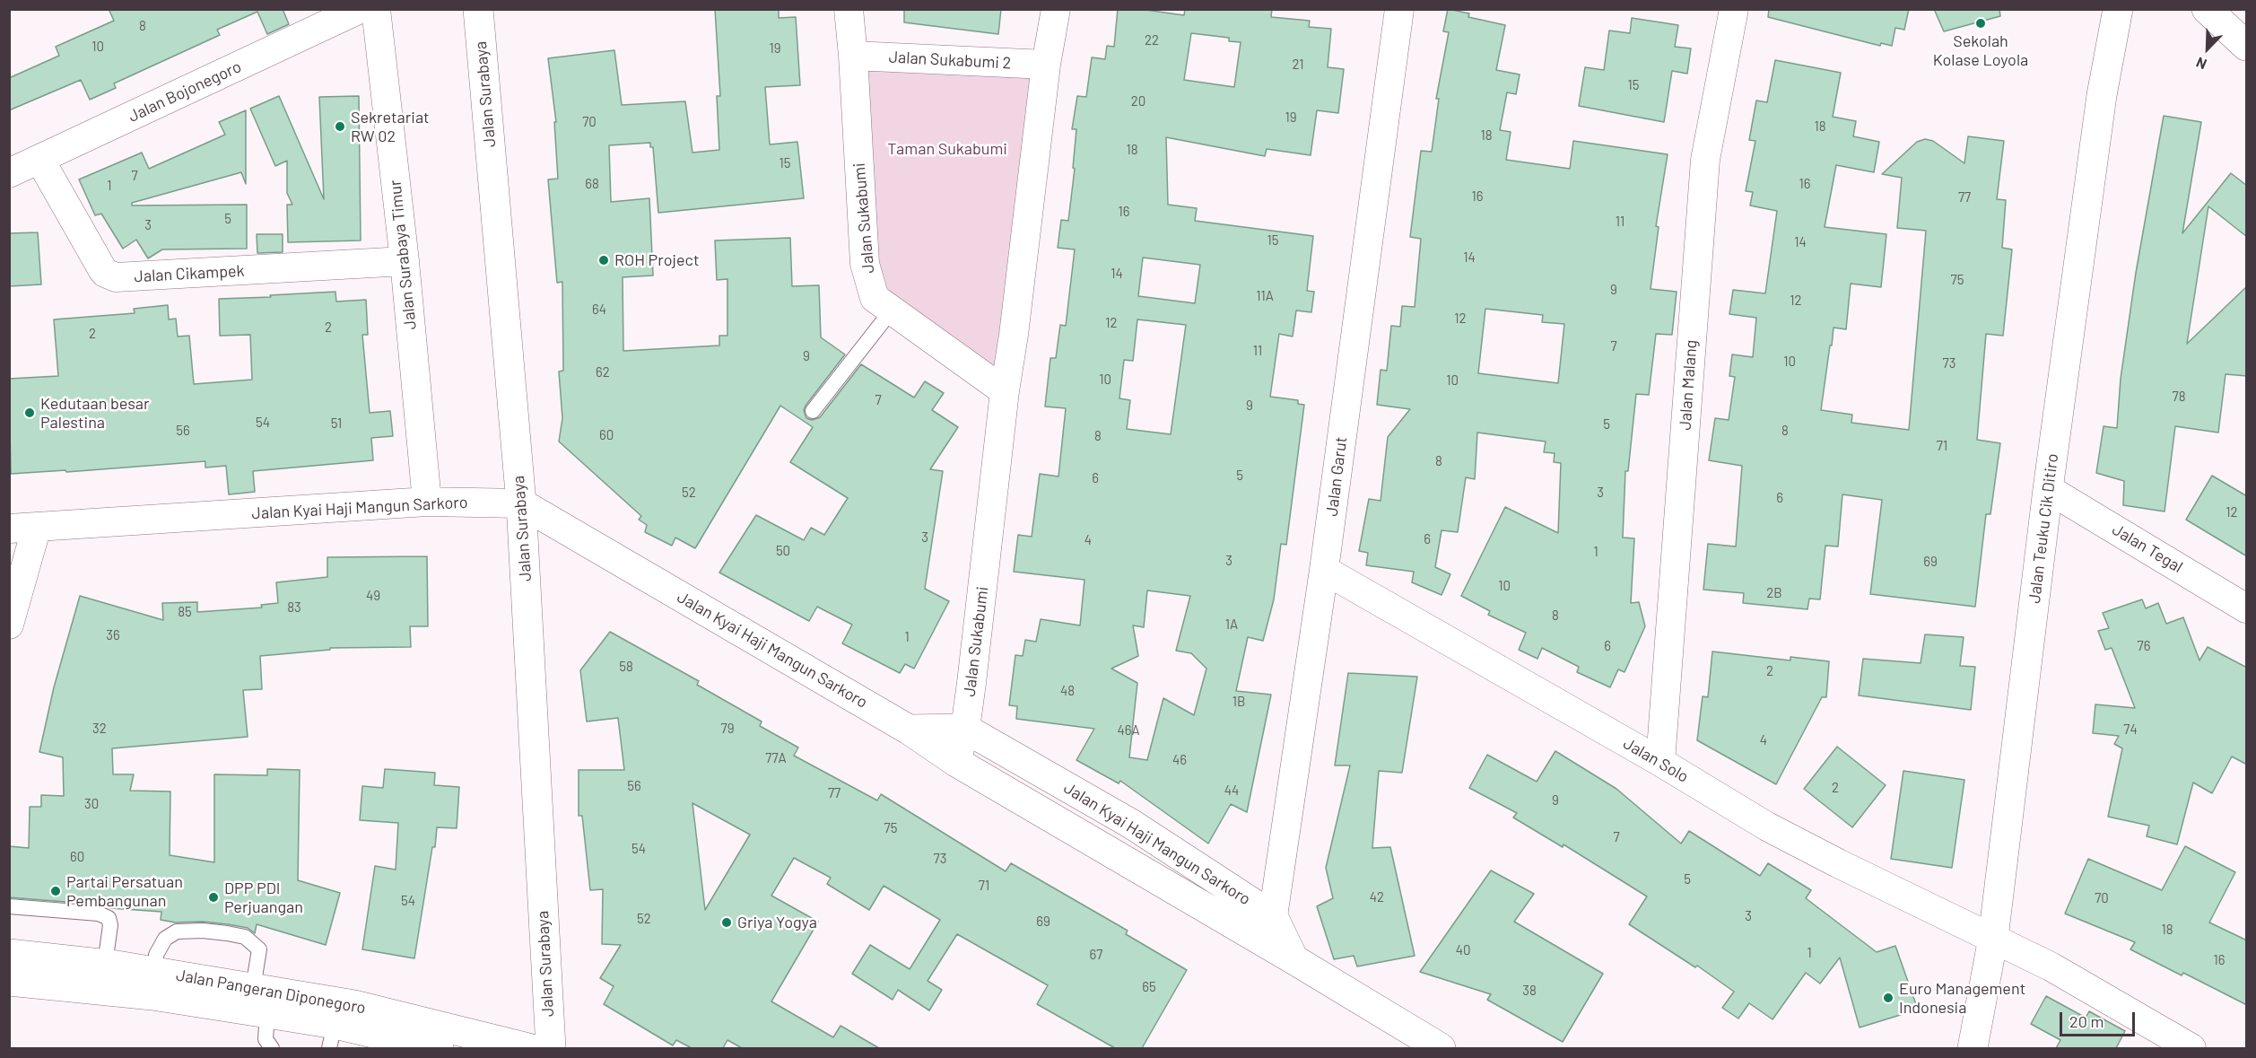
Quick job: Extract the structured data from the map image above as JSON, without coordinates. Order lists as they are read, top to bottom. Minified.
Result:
{"streets":{"street":["Jalan Sukabumi 2","Jalan Bojonegoro","Jalan Surabaya","Jalan Sukabumi","Jalan Surabaya Timur","Jalan Cikampek","Jalan Malang","Jalan Garut","Jalan Kyai Haji Mangun Sarkoro","Jalan Teuku Cik Ditiro","Jalan Tegal","Jalan Solo","Jalan Pangeran Diponegoro"]},"crossings":[["Jalan Sukabumi 2","Jalan Sukabumi"],["Jalan Bojonegoro","Jalan Cikampek"],["Jalan Surabaya","Jalan Kyai Haji Mangun Sarkoro"],["Jalan Sukabumi","Jalan Kyai Haji Mangun Sarkoro"],["Jalan Surabaya Timur","Jalan Cikampek"],["Jalan Surabaya Timur","Jalan Kyai Haji Mangun Sarkoro"],["Jalan Malang","Jalan Solo"],["Jalan Garut","Jalan Kyai Haji Mangun Sarkoro"],["Jalan Garut","Jalan Solo"],["Jalan Teuku Cik Ditiro","Jalan Tegal"],["Jalan Teuku Cik Ditiro","Jalan Solo"]],"parks":["Taman Sukabumi"],"places":["Sekolah Kolase Loyola","Sekretariat RW 02","ROH Project","Kedutaan besar Palestina","Partai Persatuan Pembangunan","DPP PDI Perjuangan","Griya Yogya","Euro Management Indonesia"],"house_numbers":["8","22","10","19","21","15","20","19","70","18","18","18","15","7","68","16","1","16","77","16","5","11","3","15","14","14","14","75","9","11A","12","64","12","12","2","2","7","11","9","10","73","62","10","10","78","7","9","54","51","5","56","8","60","8","71","8","5","6","52","3","6","12","3","6","4","50","1","3","69","10","2B","49","83","85","8","1A","36","1","6","76","58","2","48","1B","32","79","74","46A","4","77A","46","56","2","44","77","9","30","75","7","54","60","73","5","71","42","70","54","3","52","69","18","40","1","67","16","65","38"],"scale_bar":"20 m","north":"bottom left"}
